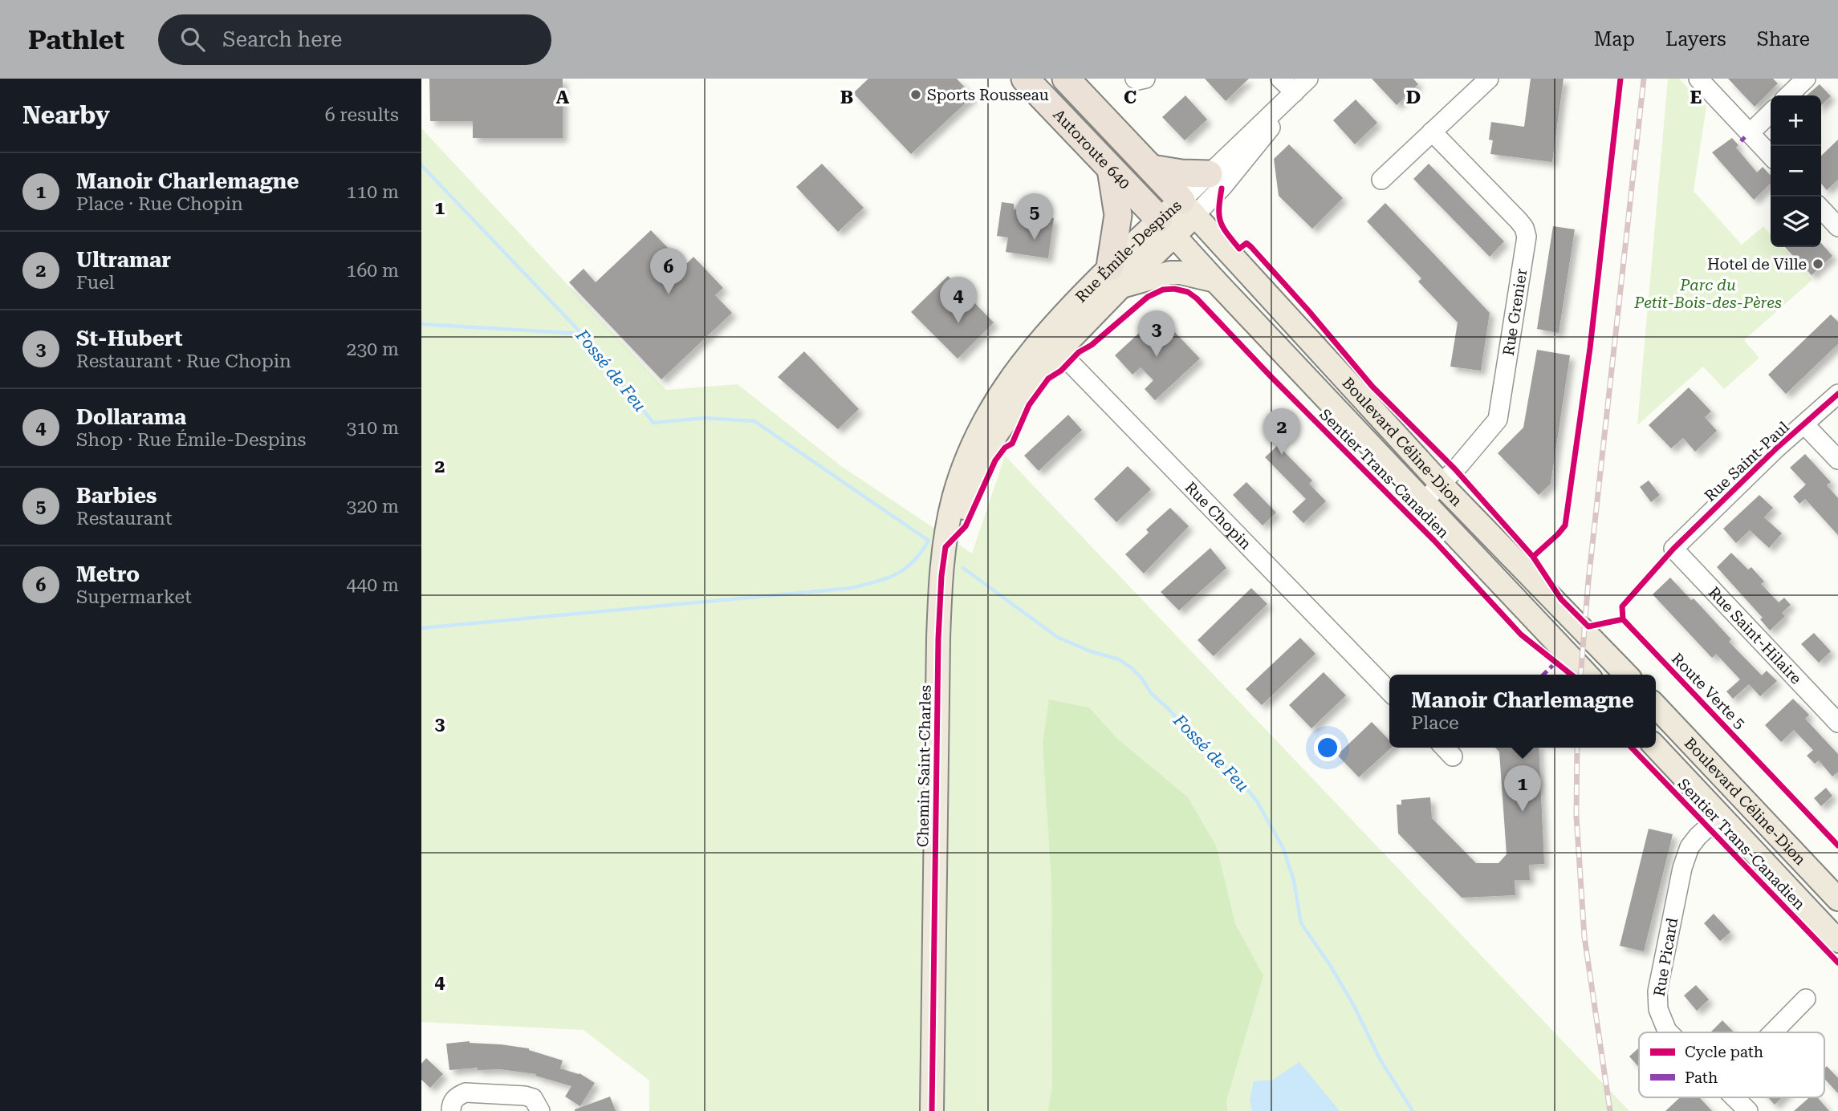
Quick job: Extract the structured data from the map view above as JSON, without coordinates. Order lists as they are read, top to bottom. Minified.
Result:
{"streets":{"highway":["Autoroute 640"],"main road":["Rue Émile-Despins","Boulevard Céline-Dion","Chemin Saint-Charles"],"street":["Rue Grenier","Rue Saint-Paul","Rue Chopin","Rue Saint-Hilaire","Rue Picard"],"cycle path":["Sentier Trans-Canadien","Route Verte 5"]},"crossings":[["Autoroute 640","Rue Émile-Despins"],["Autoroute 640","Boulevard Céline-Dion"],["Rue Émile-Despins","Boulevard Céline-Dion"],["Rue Émile-Despins","Rue Chopin"],["Rue Émile-Despins","Chemin Saint-Charles"],["Rue Grenier","Boulevard Céline-Dion"],["Boulevard Céline-Dion","Rue Picard"],["Rue Saint-Paul","Rue Saint-Hilaire"]],"water":["Fossé de Feu"],"parks":["Parc du Petit-Bois-des-Pères"],"places":["Sports Rousseau","Hotel de Ville"],"legend":["Cycle path","Path"],"page":{"header":"Pathlet","search":"Search here","nav":["Map","Layers","Share"],"heading":["Nearby","6 results"],"map_buttons":["+","−"],"list":[{"mark":"1","name":"Manoir Charlemagne","note":"Place · Rue Chopin","value":"110 m"},{"mark":"2","name":"Ultramar","note":"Fuel","value":"160 m"},{"mark":"3","name":"St-Hubert","note":"Restaurant · Rue Chopin","value":"230 m"},{"mark":"4","name":"Dollarama","note":"Shop · Rue Émile-Despins","value":"310 m"},{"mark":"5","name":"Barbies","note":"Restaurant","value":"320 m"},{"mark":"6","name":"Metro","note":"Supermarket","value":"440 m"}],"pins":["5","6","4","3","2","1"],"popup":["Manoir Charlemagne","Place"]},"grid":{"columns":["A","B","C","D","E"],"rows":["1","2","3","4"]}}
